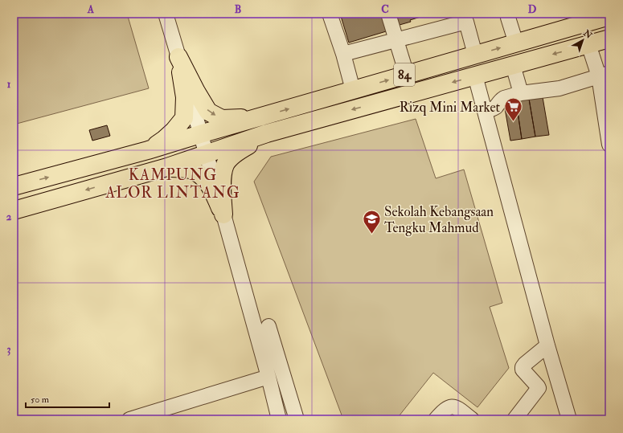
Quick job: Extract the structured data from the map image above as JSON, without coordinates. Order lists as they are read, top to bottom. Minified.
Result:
{"streets":{"main road":["84"]},"districts":["KAMPUNG ALOR LINTANG"],"places":{"supermarket":["Rizq Mini Market"],"school or university":["Sekolah Kebangsaan Tengku Mahmud"]},"scale_bar":"50 m","north":"top right","grid":{"columns":["A","B","C","D"],"rows":["1","2","3"]}}
